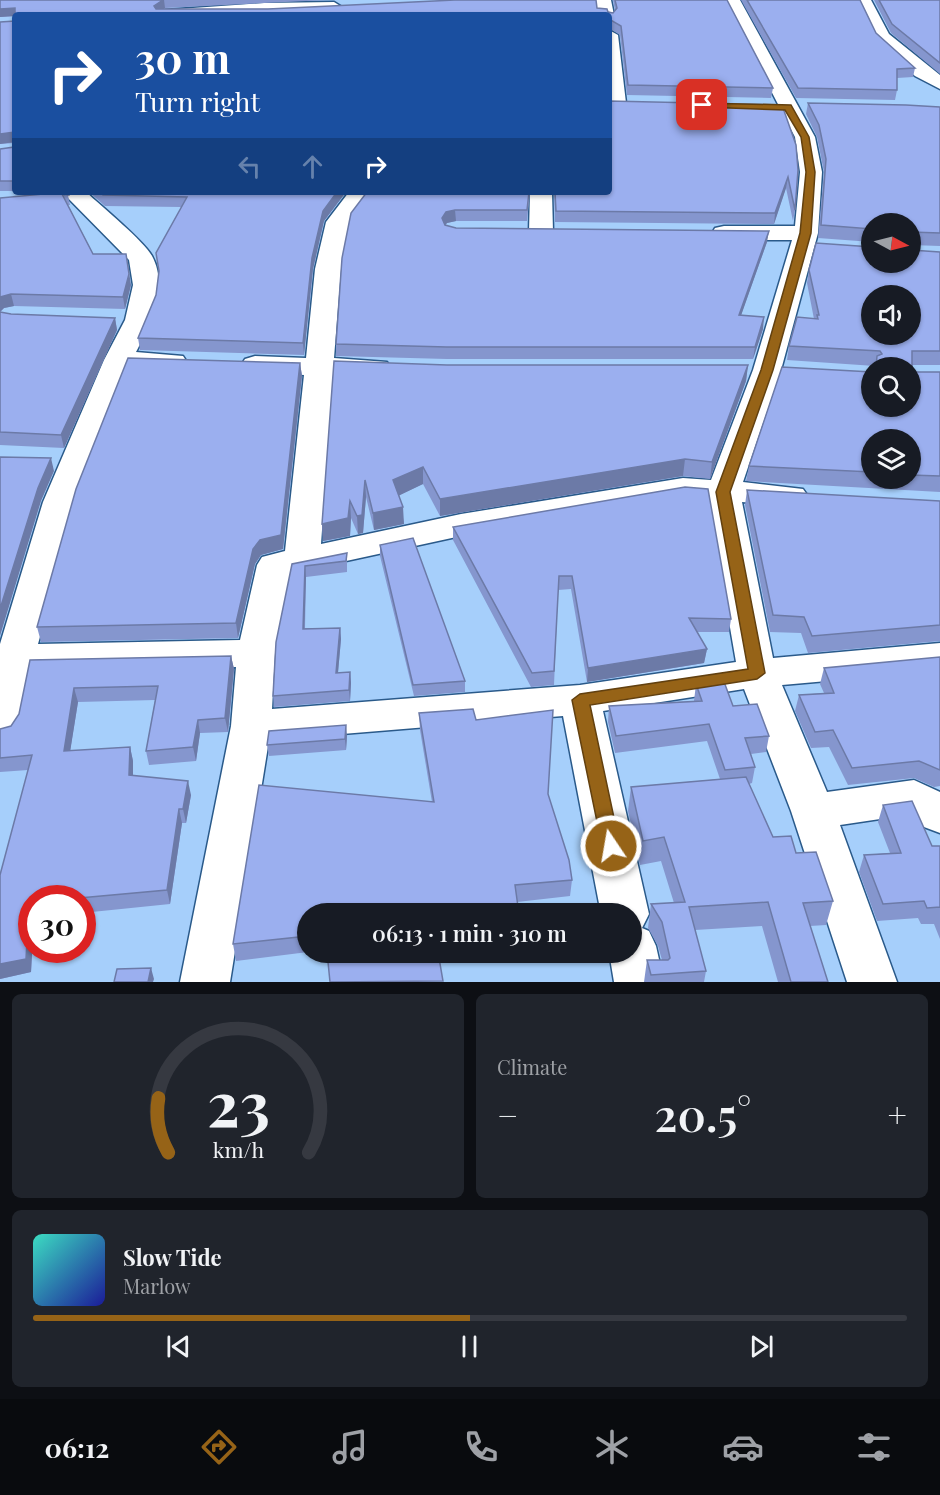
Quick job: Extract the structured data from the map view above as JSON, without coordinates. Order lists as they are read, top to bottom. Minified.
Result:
{"north":"right","page":{"turn":["30 m","Turn right"],"limit":"30","trip":"06:13 · 1 min · 310 m","tile":"Climate","heat":["−","20.5°","+"],"song":["Slow Tide","Marlow"],"tabs":"06:12","gauge":["23","km/h"]}}
